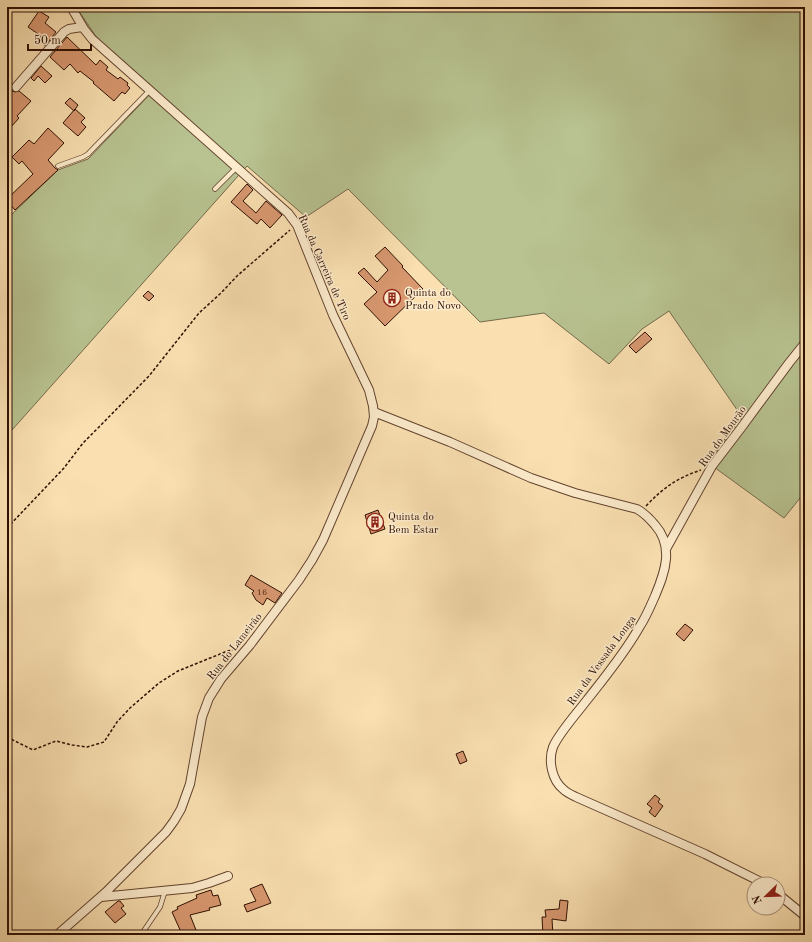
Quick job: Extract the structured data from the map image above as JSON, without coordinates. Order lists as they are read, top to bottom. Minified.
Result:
{"streets":{"street":["Rua da Carreira de Tiro","Rua do Mourão","Rua do Lameirão","Rua da Vessada Longa"]},"crossings":[["Rua da Carreira de Tiro","Rua do Lameirão"],["Rua da Carreira de Tiro","Rua da Vessada Longa"],["Rua do Mourão","Rua da Vessada Longa"],["Rua do Lameirão","Rua da Vessada Longa"]],"places":{"building":["Quinta do Prado Novo","Quinta do Bem Estar"]},"house_numbers":["16"],"scale_bar":"50 m","north":"bottom left"}
